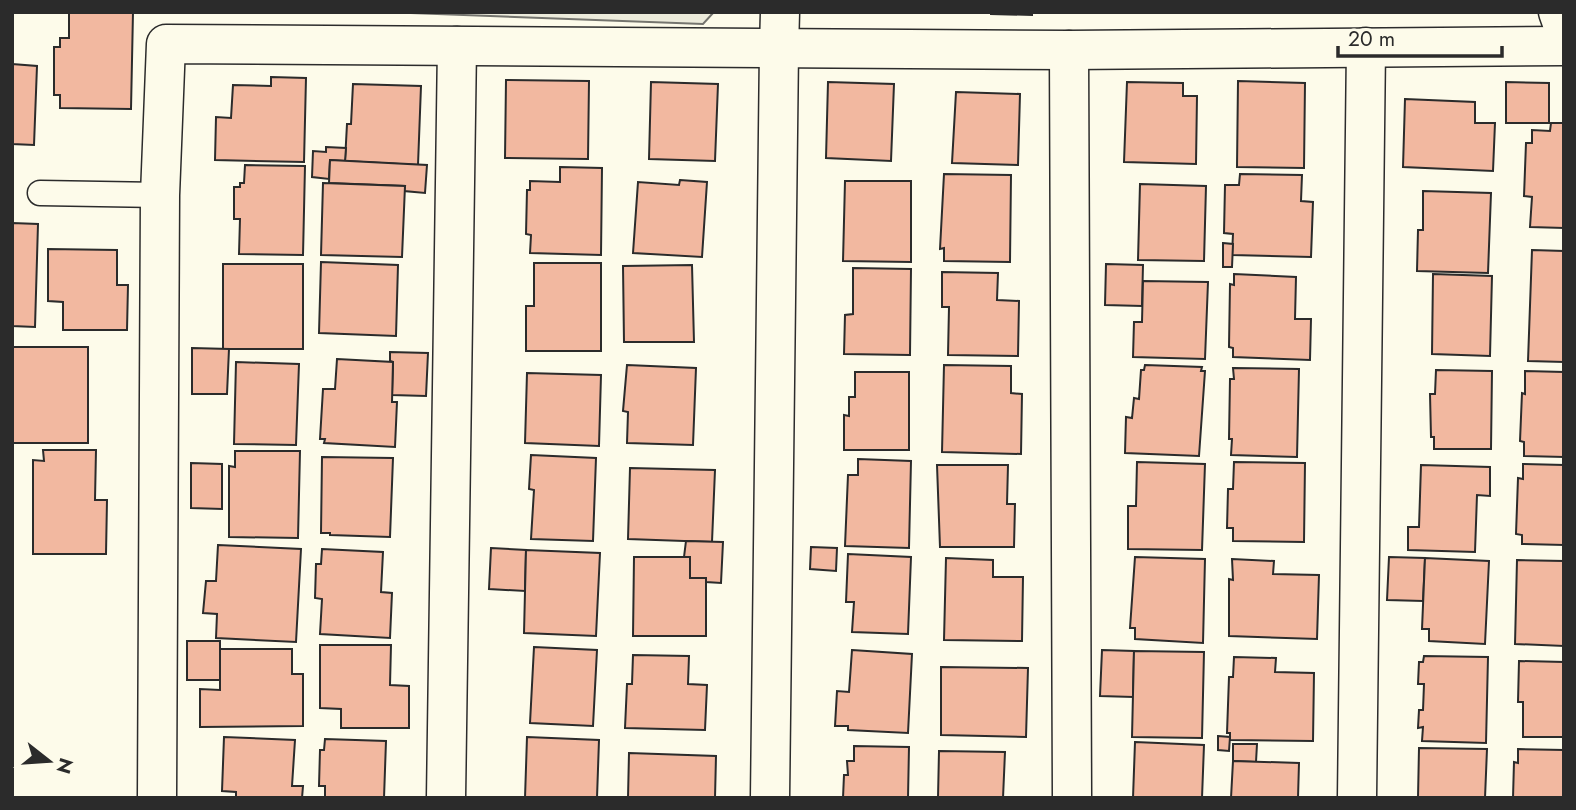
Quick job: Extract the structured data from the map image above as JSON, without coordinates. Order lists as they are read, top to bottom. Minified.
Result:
{"scale_bar":"20 m","north":"right"}
